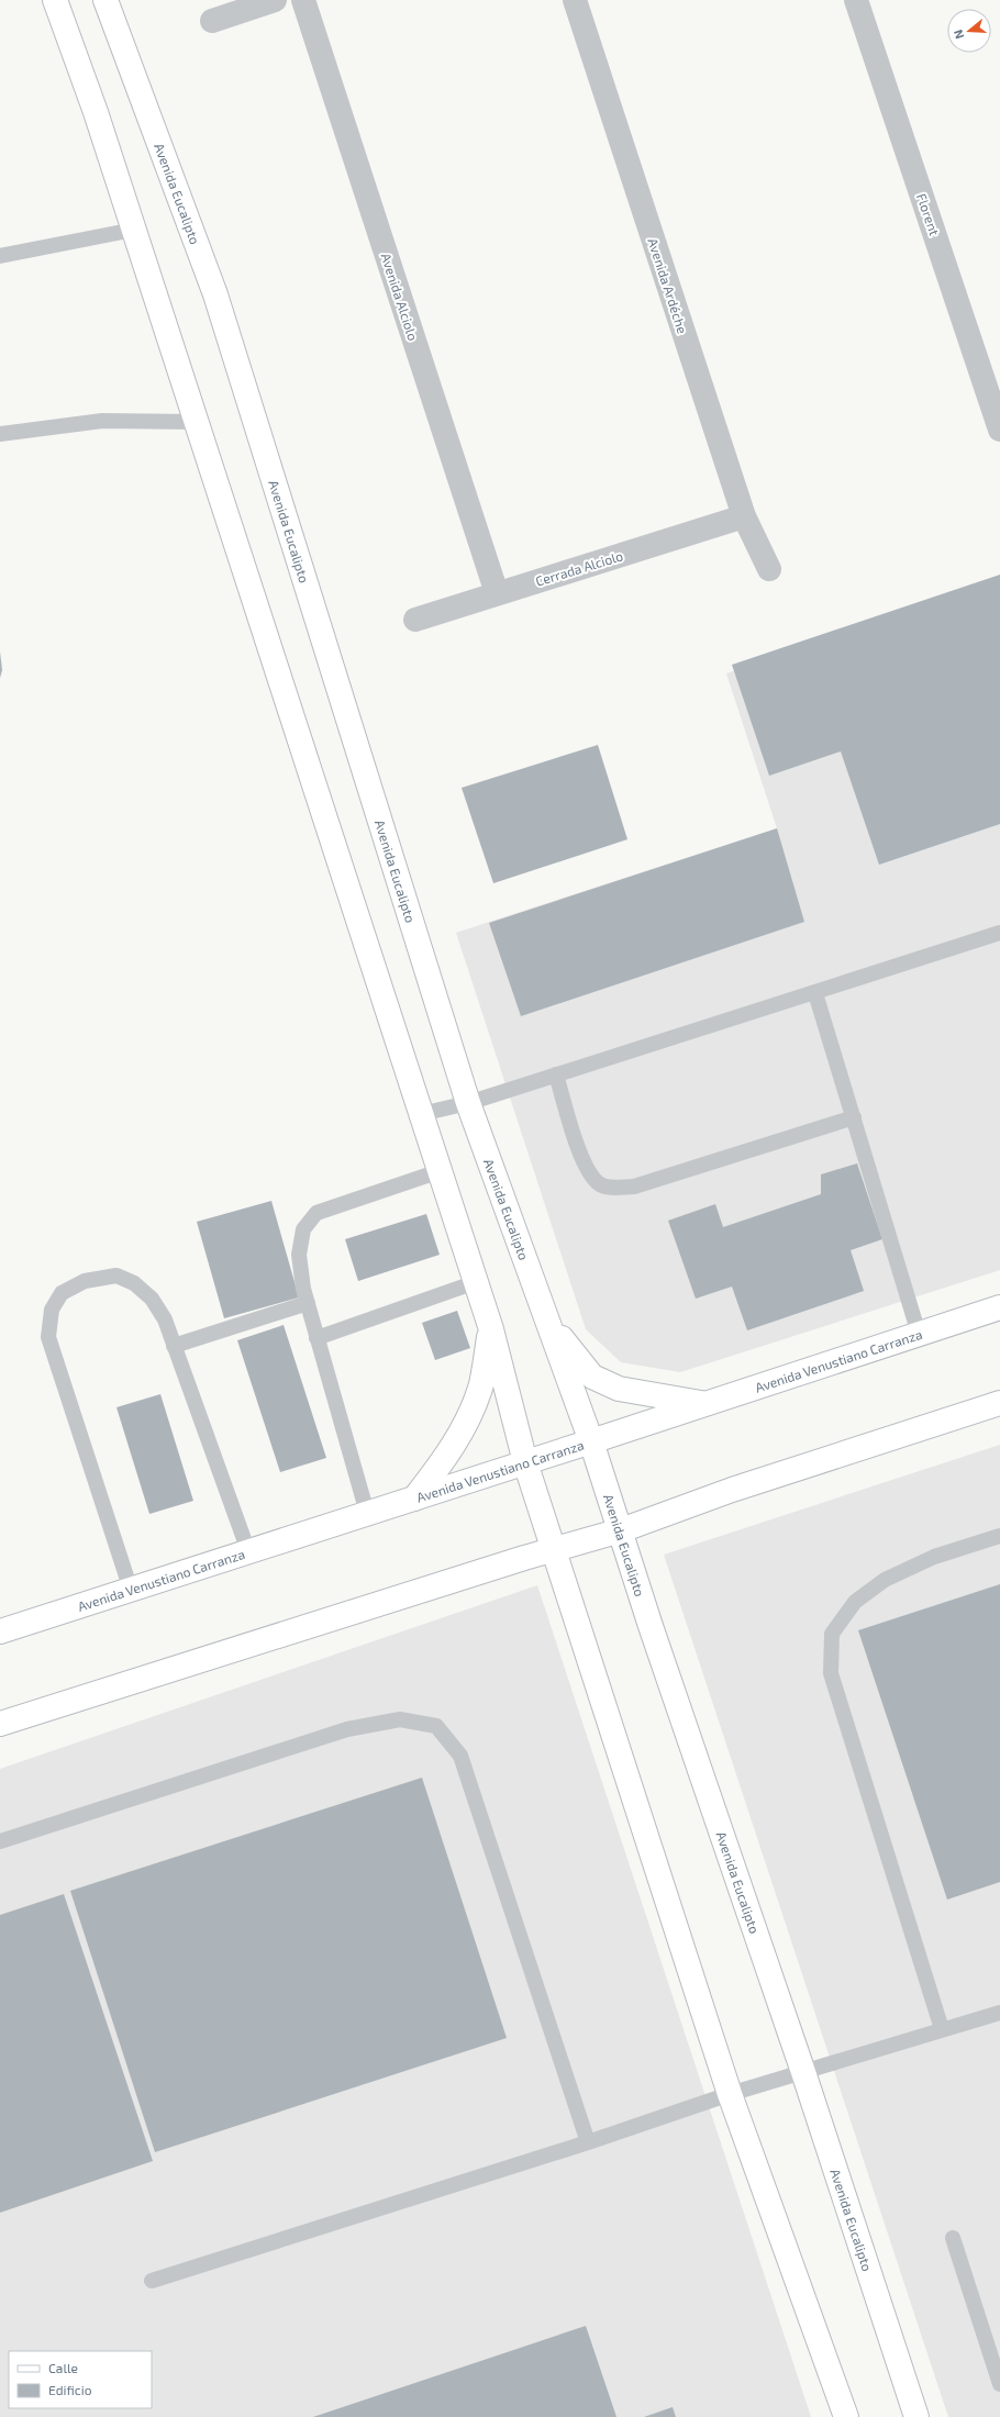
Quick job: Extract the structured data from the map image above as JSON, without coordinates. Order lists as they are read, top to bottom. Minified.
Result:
{"streets":{"street":["Avenida Eucalipto","Florent","Avenida Ardéche","Avenida Alciolo","Cerrada Alciolo","Avenida Venustiano Carranza"]},"crossings":[["Avenida Eucalipto","Avenida Venustiano Carranza"],["Avenida Ardéche","Cerrada Alciolo"],["Avenida Alciolo","Cerrada Alciolo"]],"legend":["Calle","Edificio"],"north":"left"}
